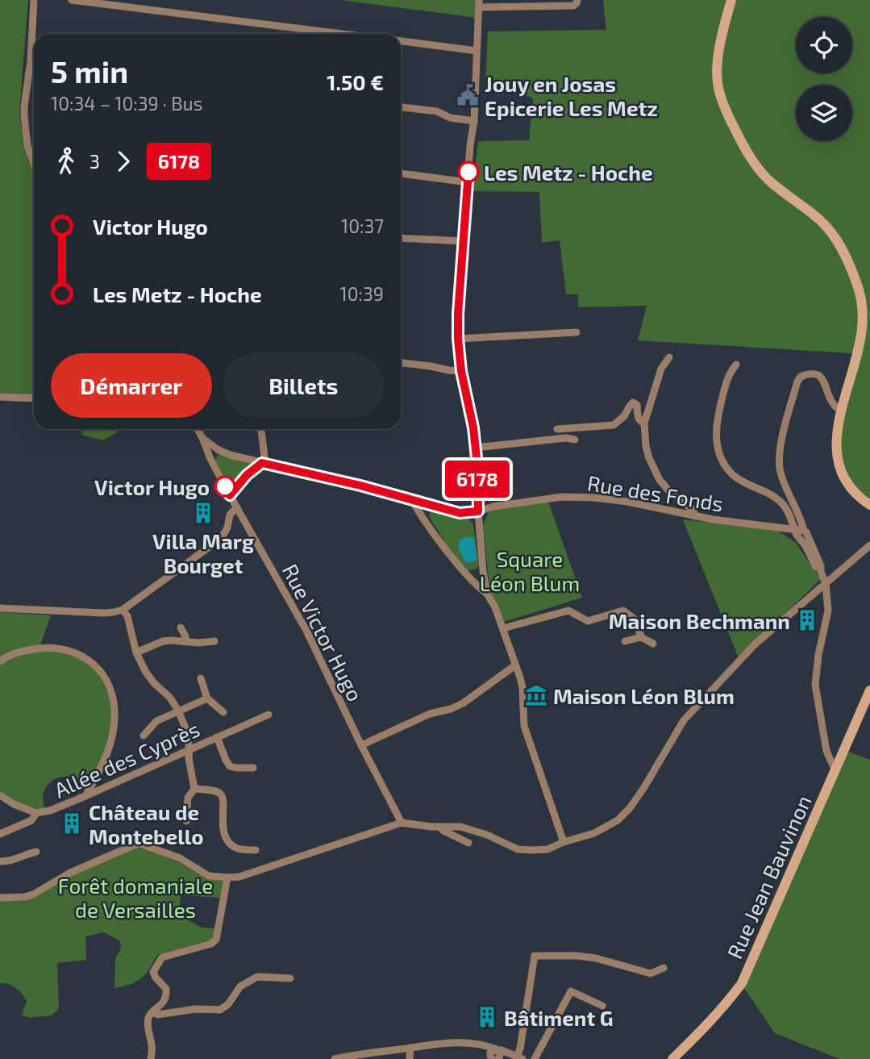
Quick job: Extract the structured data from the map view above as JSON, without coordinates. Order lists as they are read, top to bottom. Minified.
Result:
{"streets":{"main road":["Rue Jean Bauvinon"],"street":["Rue des Fonds","Rue Victor Hugo","Allée des Cyprès"]},"parks":["Square Léon Blum","Forêt domaniale de Versailles"],"places":{"public building":["Jouy en Josas Epicerie Les Metz"],"other":["Les Metz - Hoche","Victor Hugo"],"building":["Villa Marg Bourget","Maison Bechmann","Château de Montebello","Bâtiment G"],"museum":["Maison Léon Blum"]},"lines":["bus line 6178"],"page":{"on_map":"6178","heading":["5 min","10:34 – 10:39 · Bus","1.50 €"],"legs":["3","6178"],"list":[{"name":"Victor Hugo","value":"10:37"},{"name":"Les Metz - Hoche","value":"10:39"}],"buttons":["Démarrer","Billets"]}}
